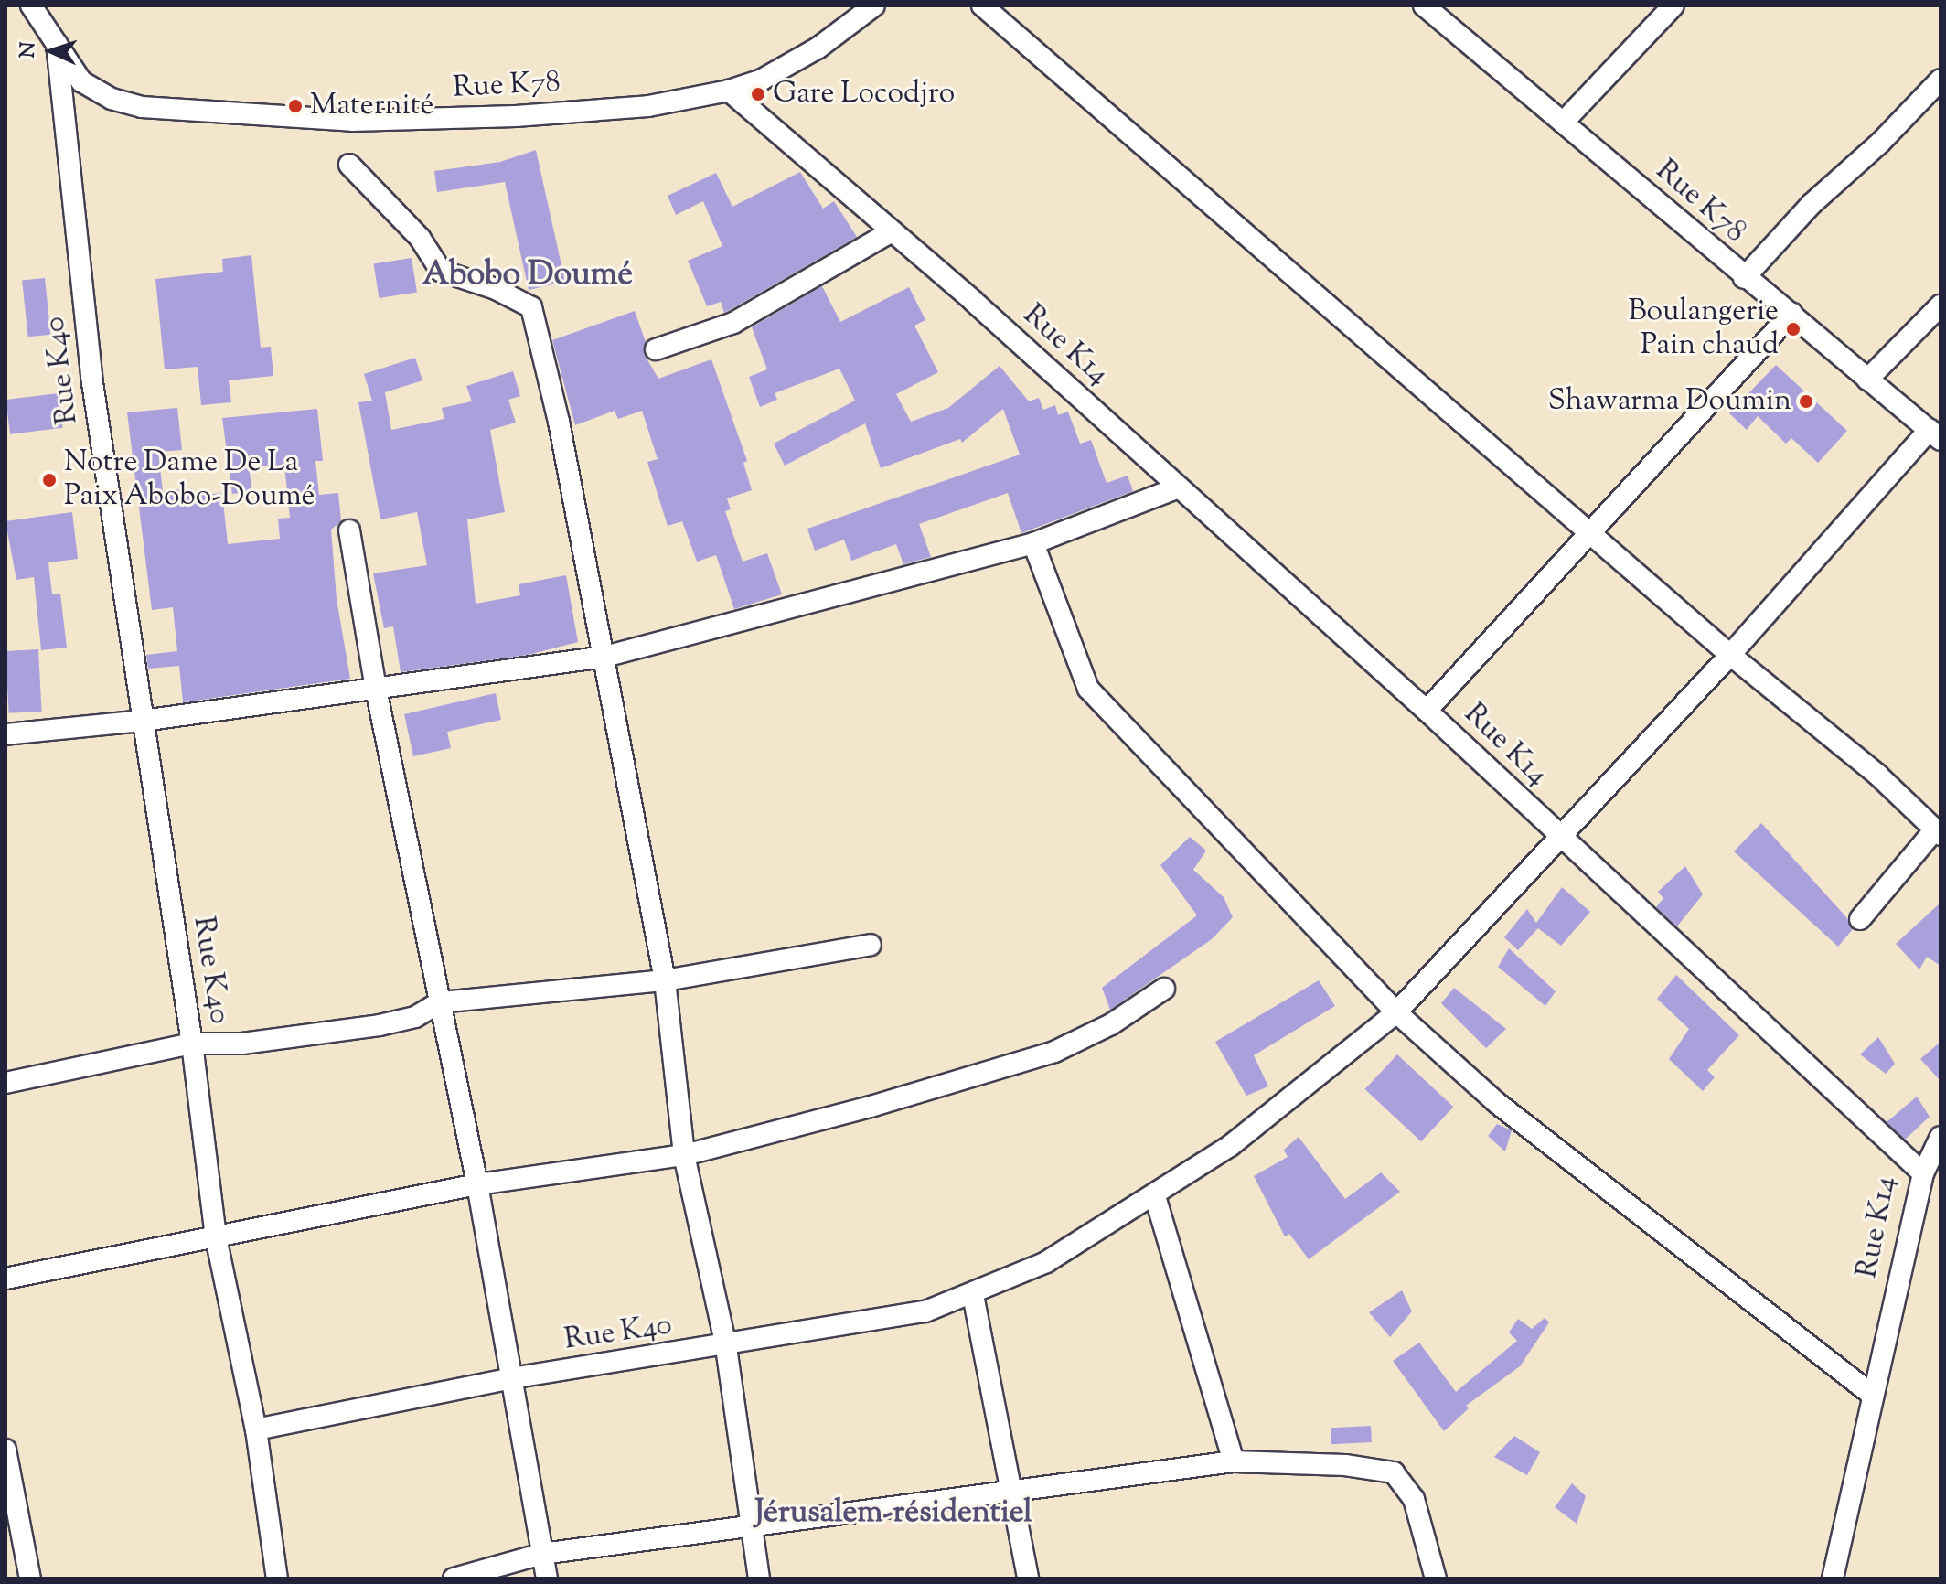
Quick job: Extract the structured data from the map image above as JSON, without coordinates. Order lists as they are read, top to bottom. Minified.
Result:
{"streets":{"street":["Rue K78","Rue K14","Rue K40"]},"crossings":[["Rue K78","Rue K14"],["Rue K78","Rue K40"],["Rue K14","Rue K40"]],"districts":["Abobo Doumé","Jérusalem-résidentiel"],"places":["Gare Locodjro","Maternité","Boulangerie Pain chaud","Shawarma Doumin","Notre Dame De La Paix Abobo-Doumé"],"north":"left"}
